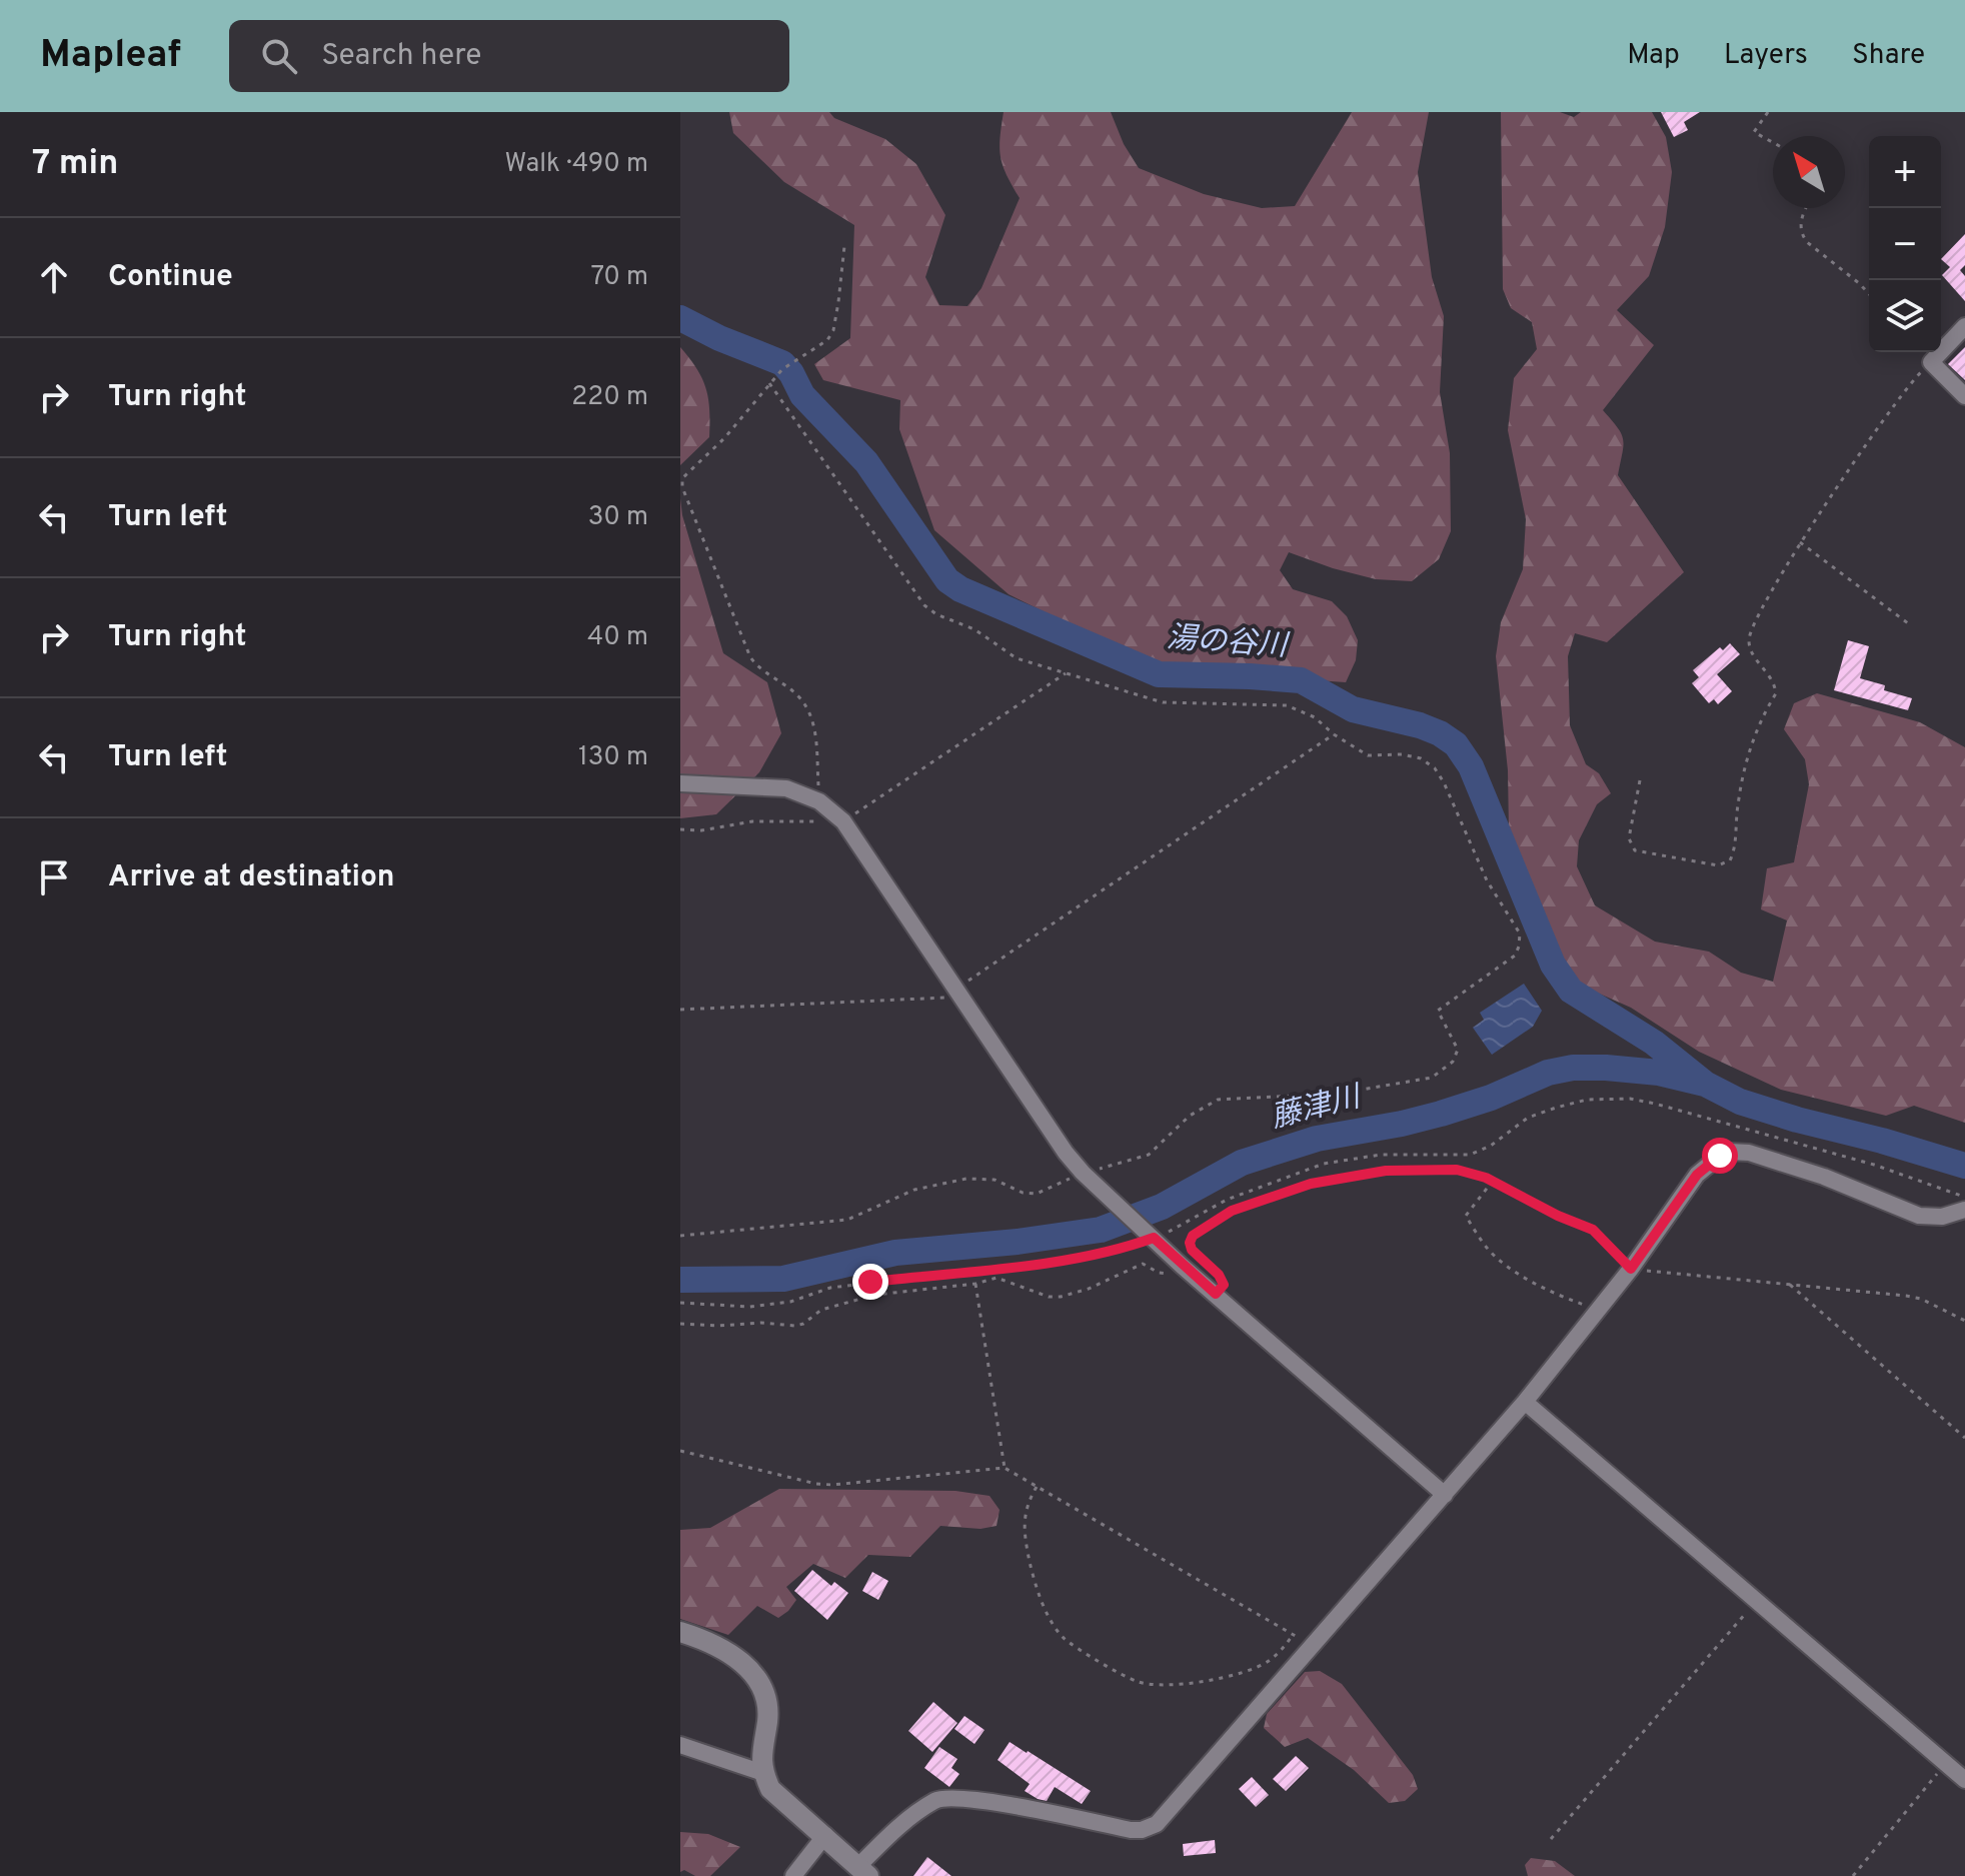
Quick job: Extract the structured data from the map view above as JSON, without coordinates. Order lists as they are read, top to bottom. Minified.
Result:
{"water":["湯の谷川","藤津川"],"north":"top left","page":{"header":"Mapleaf","search":"Search here","nav":["Map","Layers","Share"],"heading":["7 min","Walk · 490 m"],"map_buttons":["+","−"],"list":[["Continue","70 m"],["Turn right","220 m"],["Turn left","30 m"],["Turn right","40 m"],["Turn left","130 m"],"Arrive at destination"]}}
